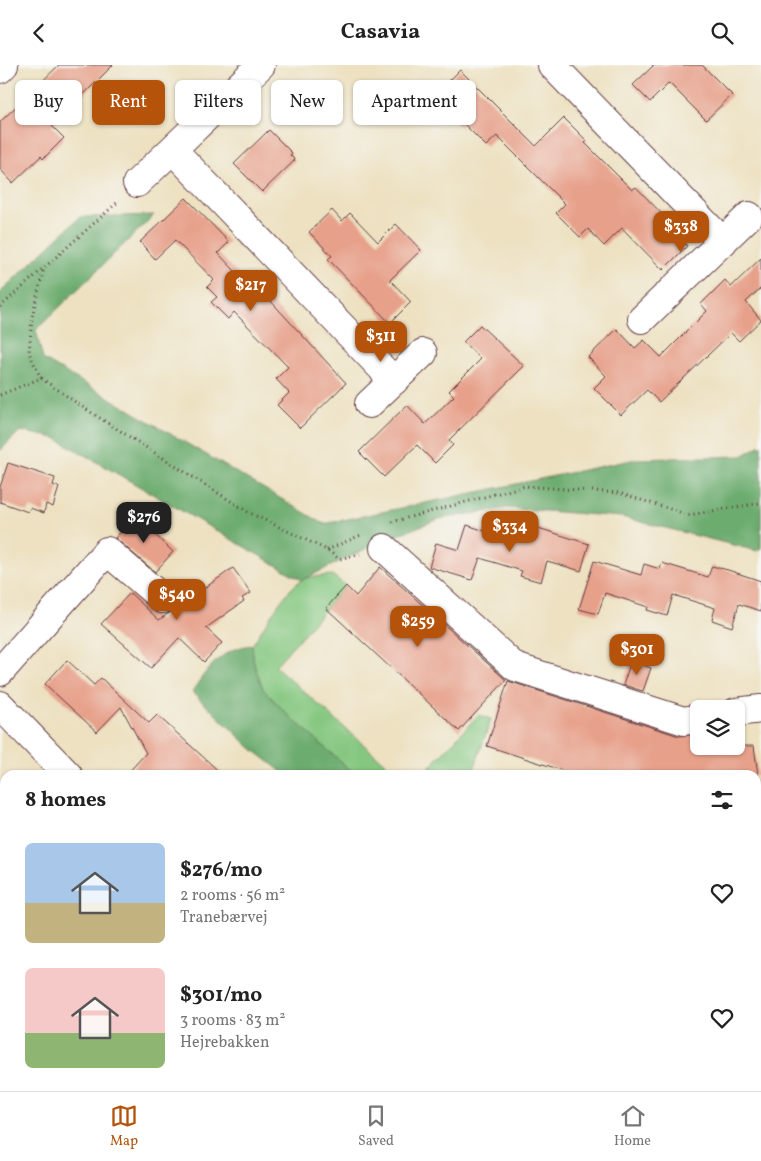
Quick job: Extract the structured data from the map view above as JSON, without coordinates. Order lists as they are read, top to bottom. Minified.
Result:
{"page":{"header":"Casavia","chip":["Buy","Rent","Filters","New","Apartment"],"price":["$338","$217","$311","$276","$334","$540","$259","$301"],"heading":"8 homes","list":[{"name":"$276/mo","note":"2 rooms · 56 m² · Tranebærvej"},{"name":"$301/mo","note":"3 rooms · 83 m² · Hejrebakken"}],"tabs":["Map","Saved","Home"]}}
